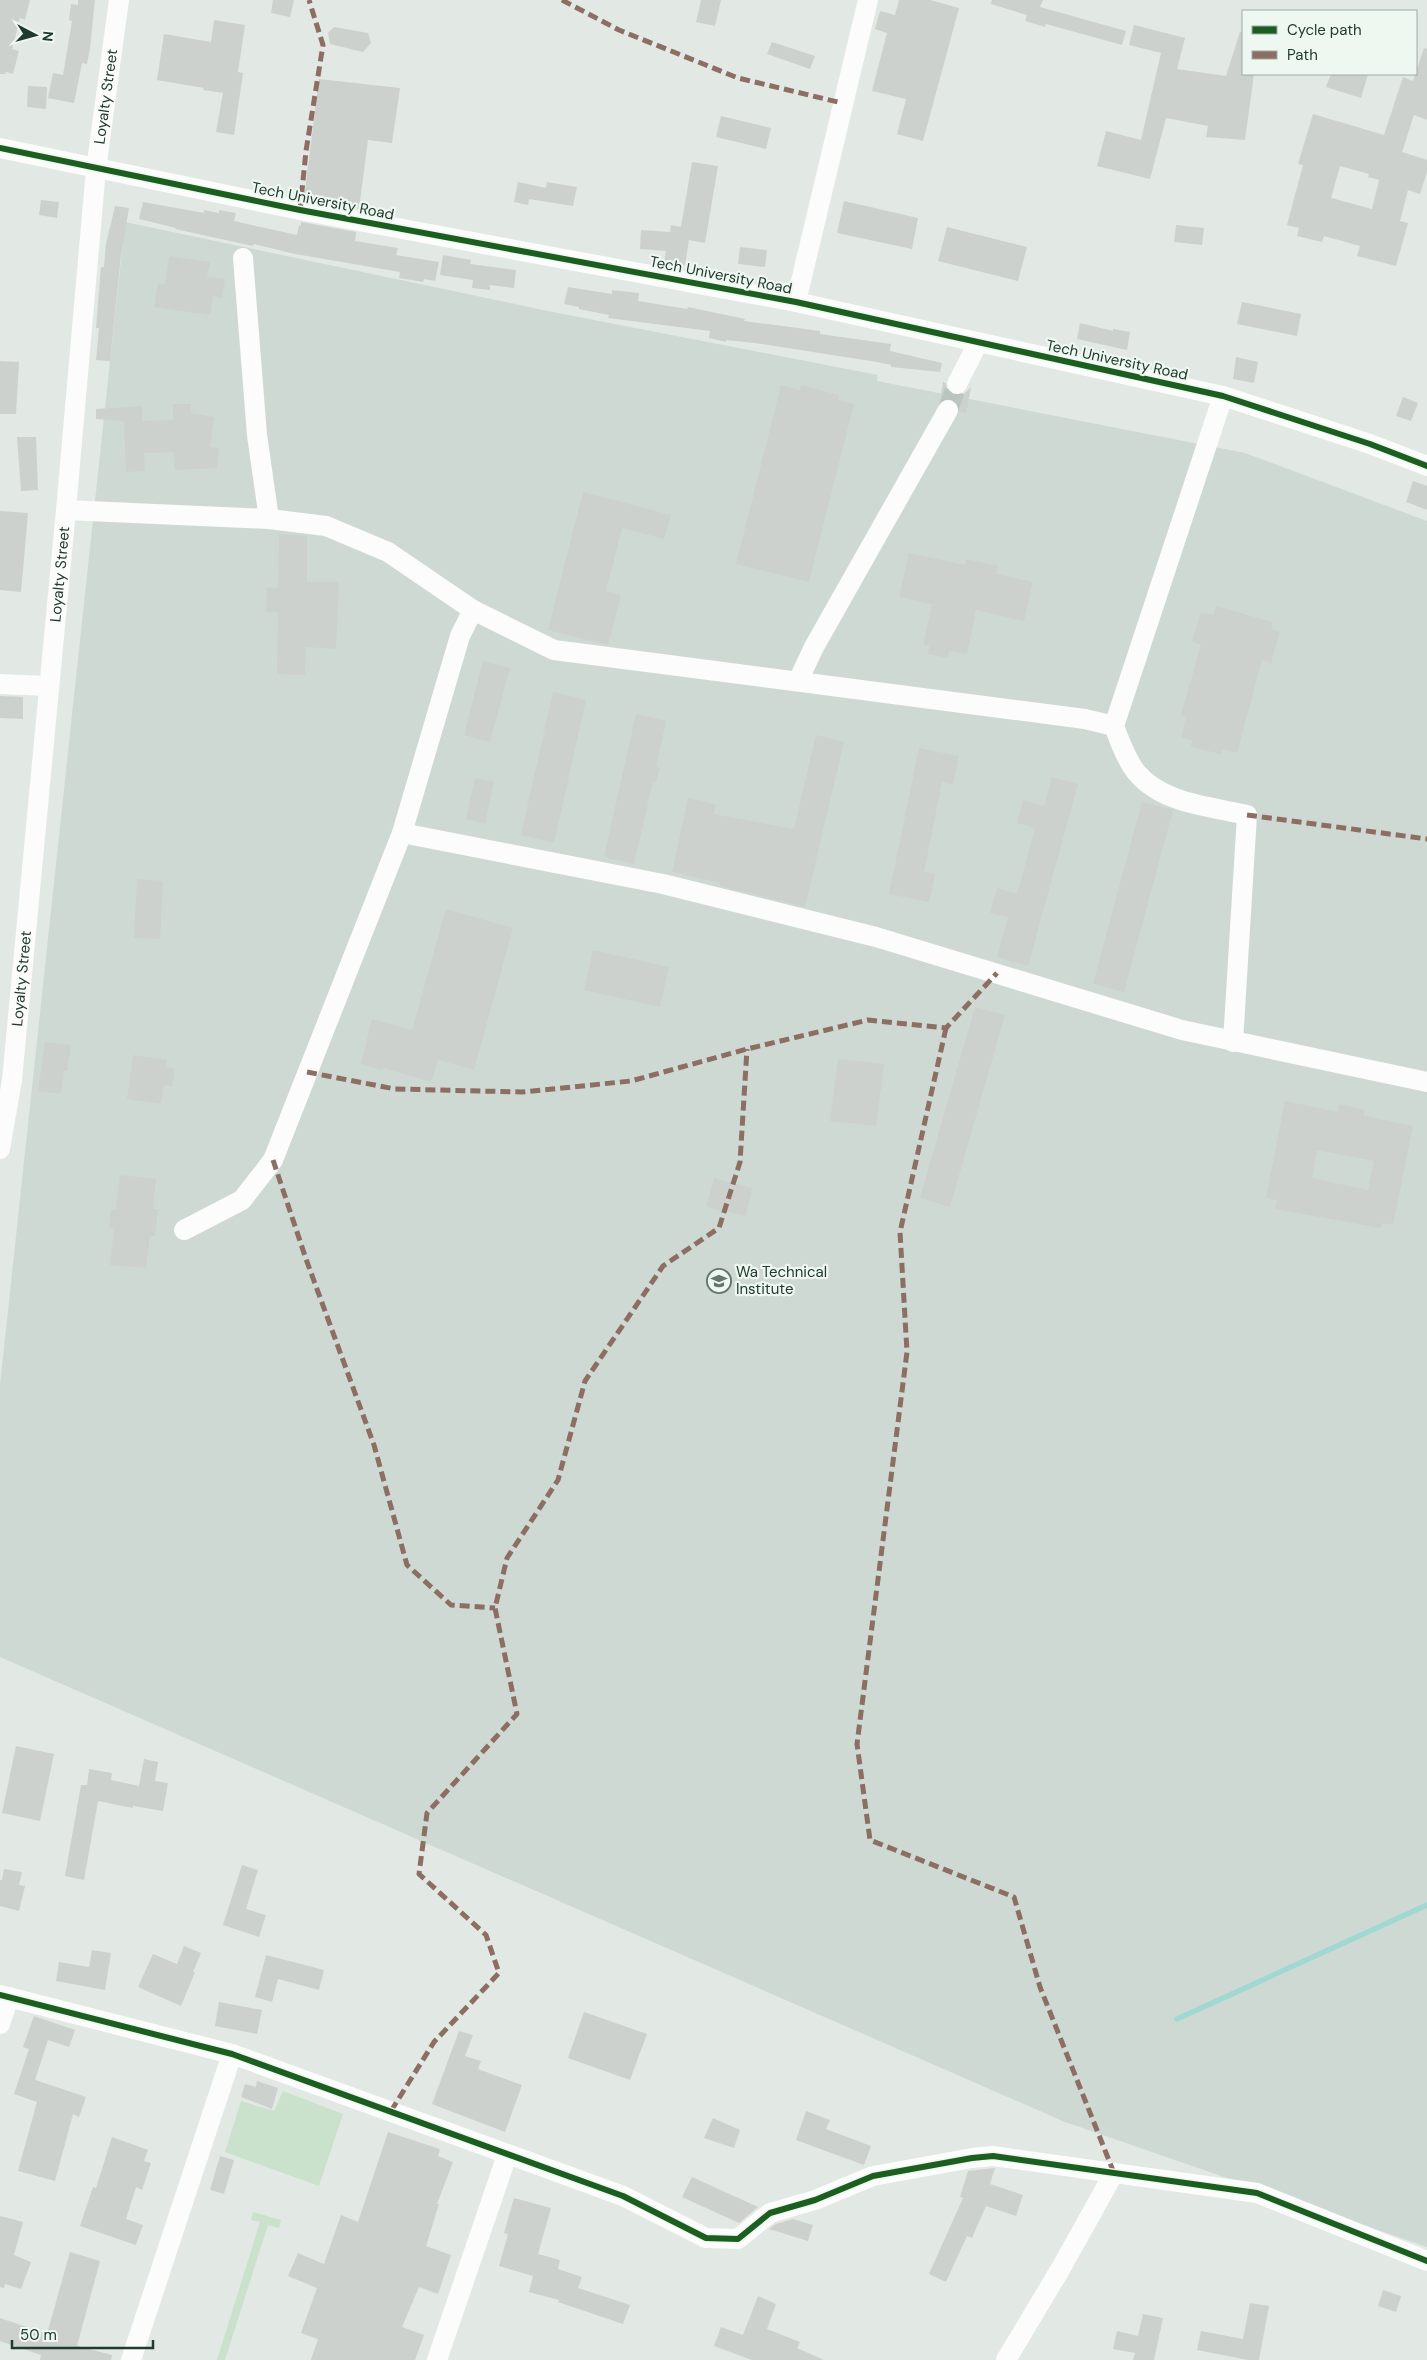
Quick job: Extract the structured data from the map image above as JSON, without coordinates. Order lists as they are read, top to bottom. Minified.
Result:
{"streets":{"street":["Loyalty Street","Tech University Road"]},"crossings":[["Loyalty Street","Tech University Road"]],"places":{"school or university":["Wa Technical Institute"]},"legend":["Cycle path","Path"],"scale_bar":"50 m","north":"right"}
